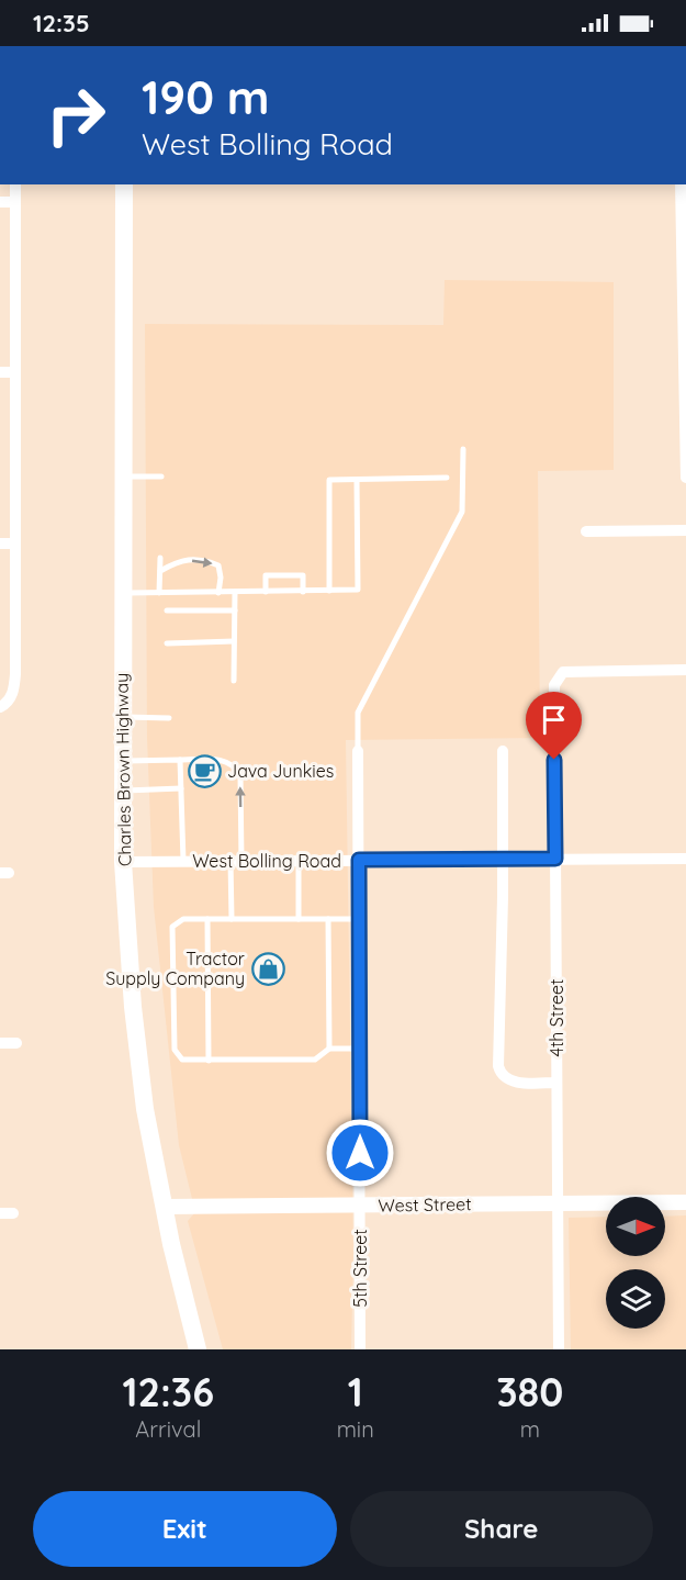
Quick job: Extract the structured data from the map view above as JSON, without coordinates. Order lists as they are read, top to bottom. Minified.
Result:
{"streets":{"main road":["Charles Brown Highway"],"street":["West Bolling Road","4th Street","West Street","5th Street"]},"crossings":[["Charles Brown Highway","West Bolling Road"],["Charles Brown Highway","West Street"],["West Bolling Road","4th Street"],["West Bolling Road","5th Street"],["4th Street","West Street"],["West Street","5th Street"]],"places":{"cafe":["Java Junkies"],"shop":["Tractor Supply Company"]},"north":"right","page":{"status":"12:35","turn":["190 m","West Bolling Road"],"eta":["12:36","Arrival","1","min","380","m"],"buttons":["Exit","Share"]}}
